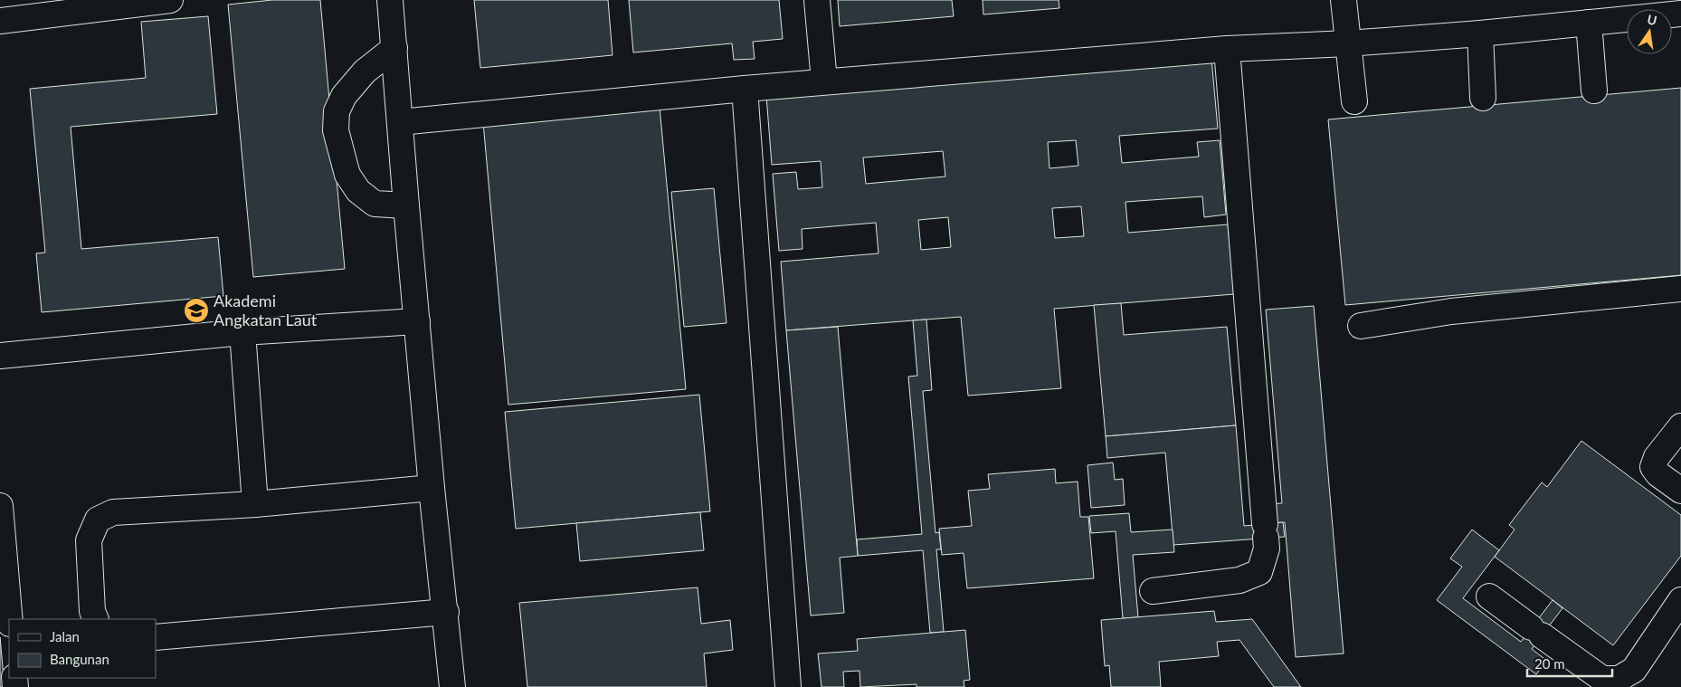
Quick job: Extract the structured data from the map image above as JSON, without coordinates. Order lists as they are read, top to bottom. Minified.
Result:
{"places":{"school or university":["Akademi Angkatan Laut"]},"legend":["Jalan","Bangunan"],"scale_bar":"20 m","north":"top"}
